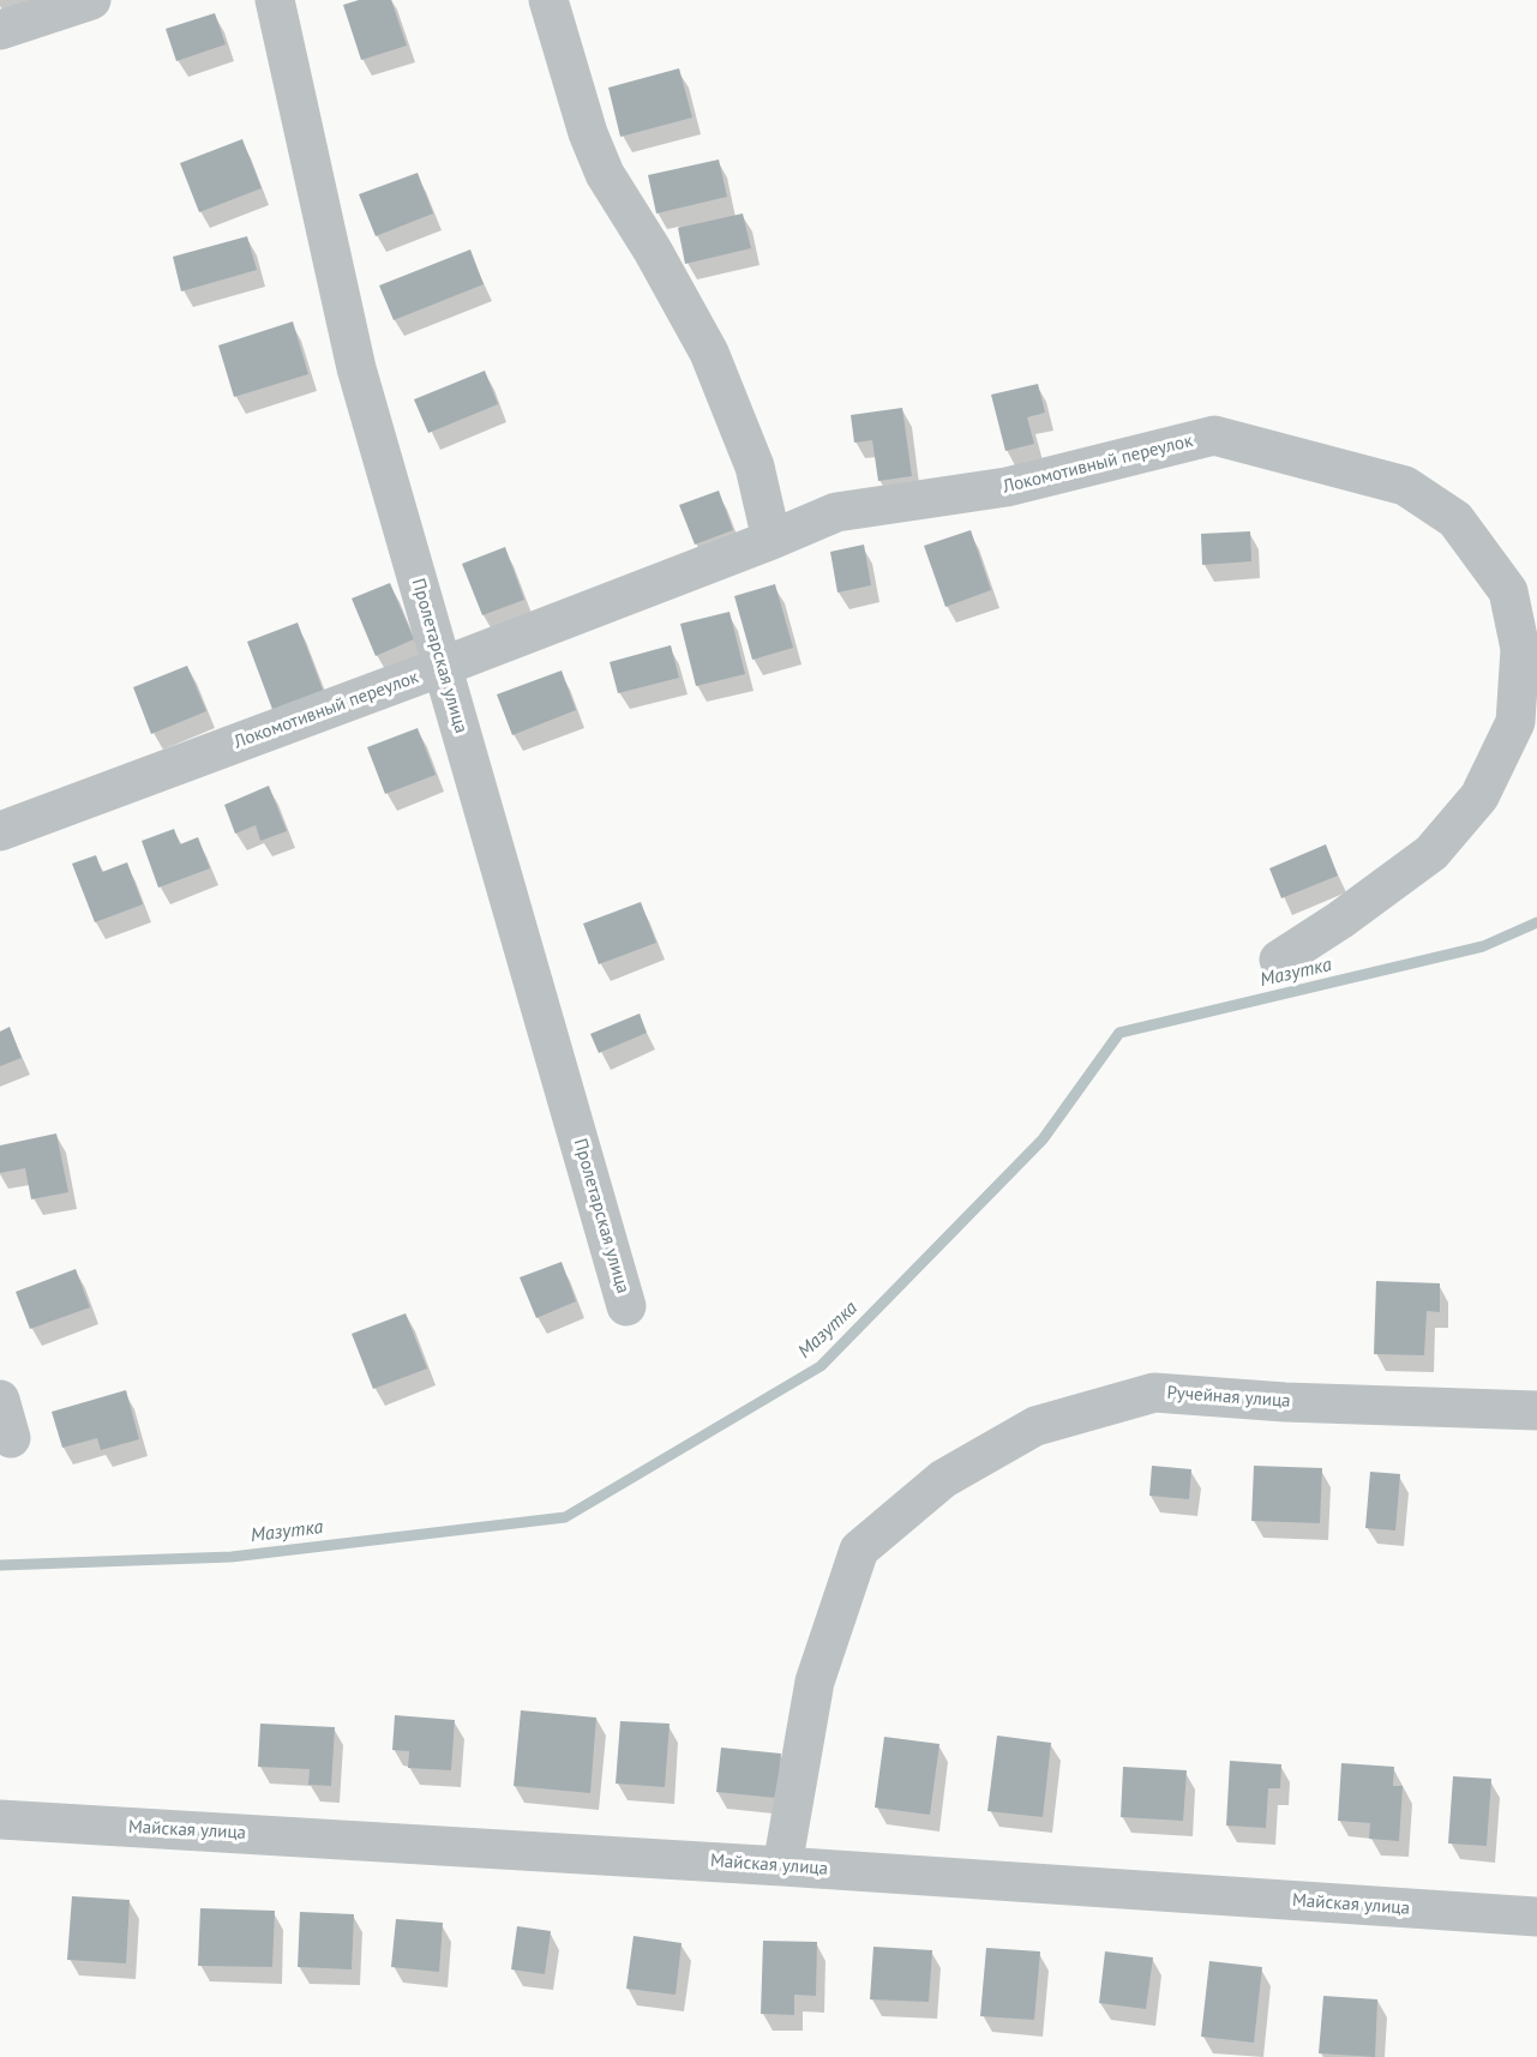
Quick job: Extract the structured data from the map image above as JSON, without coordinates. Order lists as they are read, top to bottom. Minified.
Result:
{"streets":{"street":["Локомотивный переулок","Пролетарская улица","Ручейная улица","Майская улица"]},"crossings":[["Локомотивный переулок","Пролетарская улица"],["Ручейная улица","Майская улица"]],"water":["Мазутка"]}
